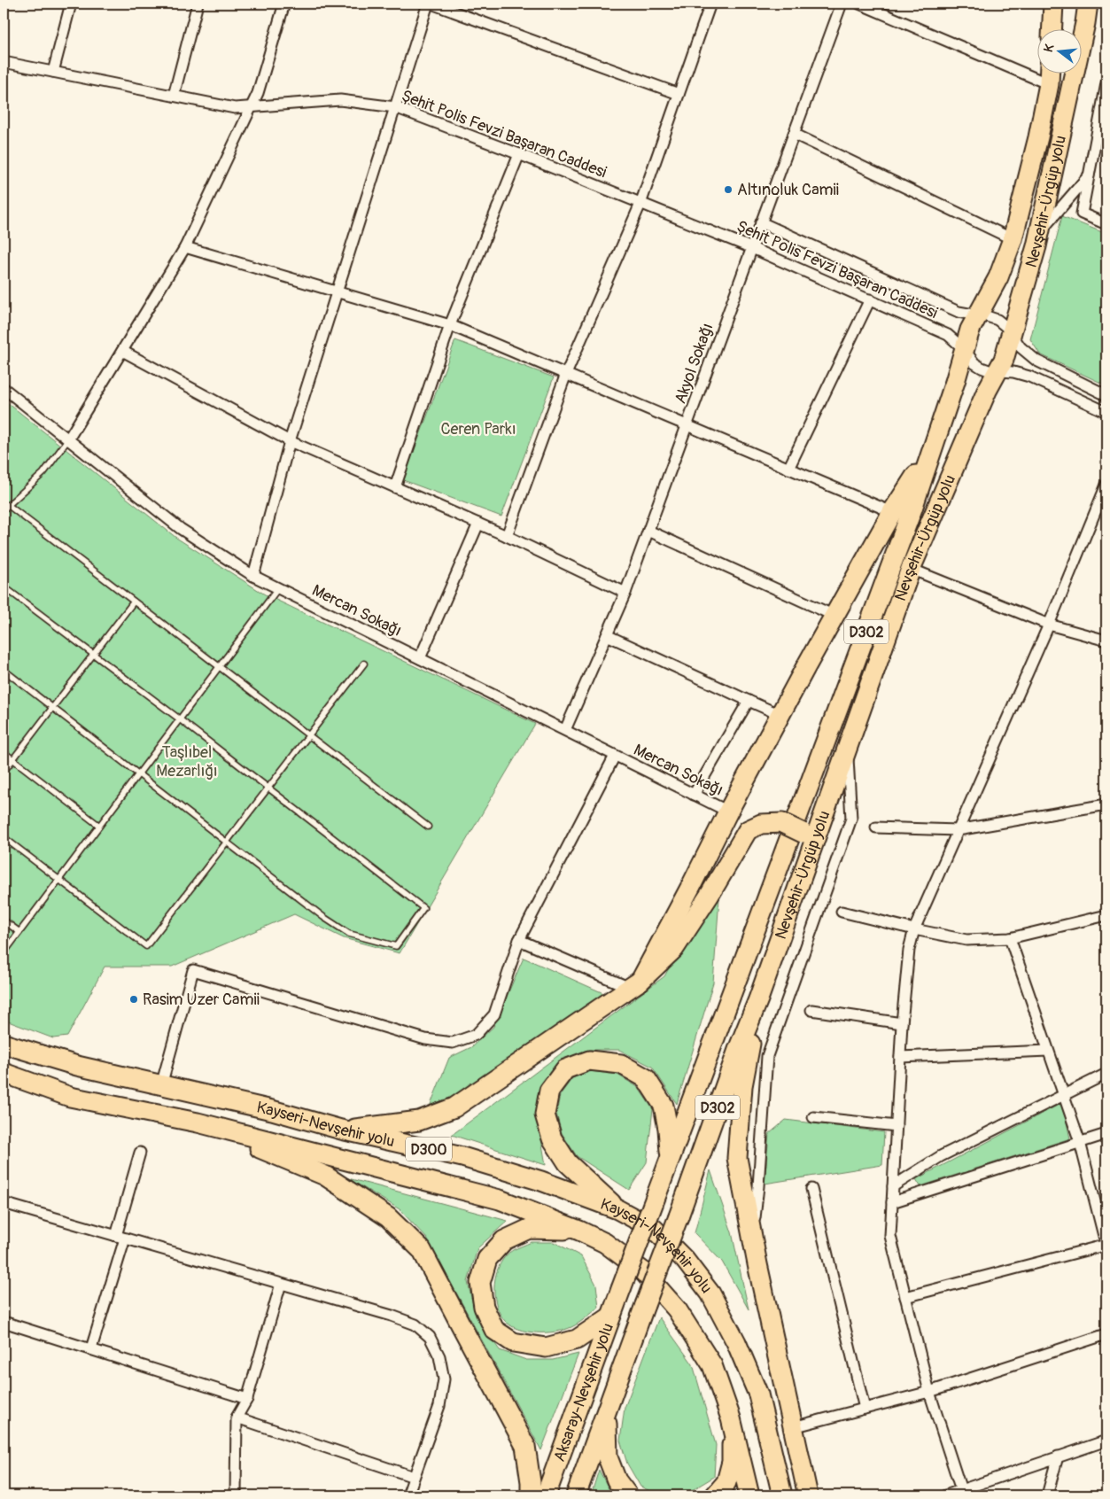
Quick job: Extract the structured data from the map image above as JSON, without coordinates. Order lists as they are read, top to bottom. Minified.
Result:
{"streets":{"highway":["Nevşehir-Ürgüp yolu","D302","Kayseri-Nevşehir yolu","D300","Aksaray-Nevşehir yolu"],"street":["Şehit Polis Fevzi Başaran Caddesi","Akyol Sokağı","Mercan Sokağı"]},"crossings":[["Şehit Polis Fevzi Başaran Caddesi","Nevşehir-Ürgüp yolu"],["Şehit Polis Fevzi Başaran Caddesi","Akyol Sokağı"],["Nevşehir-Ürgüp yolu","Aksaray-Nevşehir yolu"],["Akyol Sokağı","Mercan Sokağı"]],"parks":["Ceren Parkı","Taşlıbel Mezarlığı"],"places":["Altınoluk Camii","Rasim Uzer Camii"],"north":"left"}
